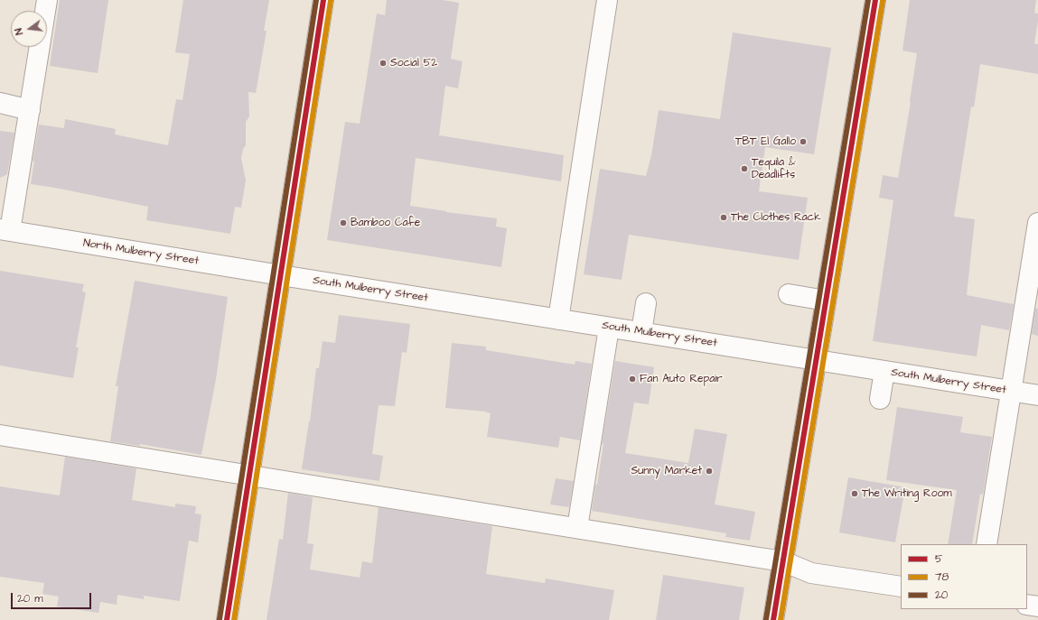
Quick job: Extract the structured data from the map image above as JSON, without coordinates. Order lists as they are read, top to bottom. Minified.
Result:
{"streets":{"main road":["North Mulberry Street","South Mulberry Street"]},"crossings":[["North Mulberry Street","South Mulberry Street"]],"places":["Social 52","TBT El Gallo","Tequila & Deadlifts","The Clothes Rack","Bamboo Cafe","Fan Auto Repair","Sunny Market","The Writing Room"],"lines":["transit line 5","transit line 20","transit line 78"],"legend":["5","78","20"],"scale_bar":"20 m","north":"left"}
